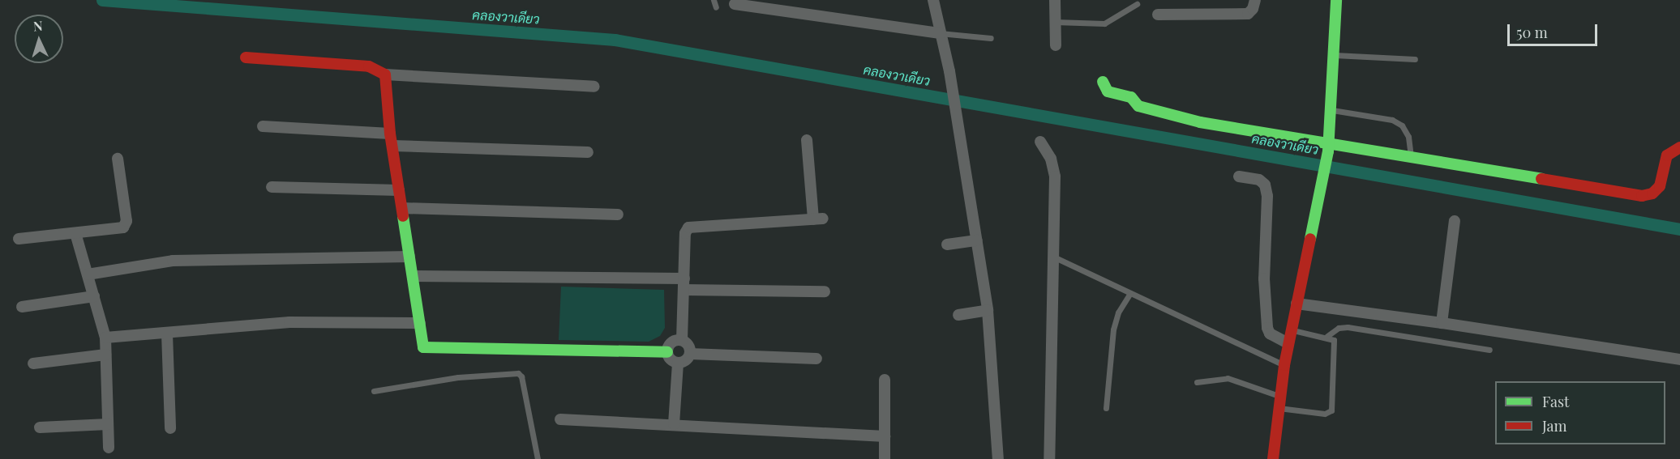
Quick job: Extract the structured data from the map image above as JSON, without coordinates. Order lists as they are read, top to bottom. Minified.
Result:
{"water":["คลองวาเดียว"],"legend":["Fast","Jam"],"scale_bar":"50 m","north":"top"}
